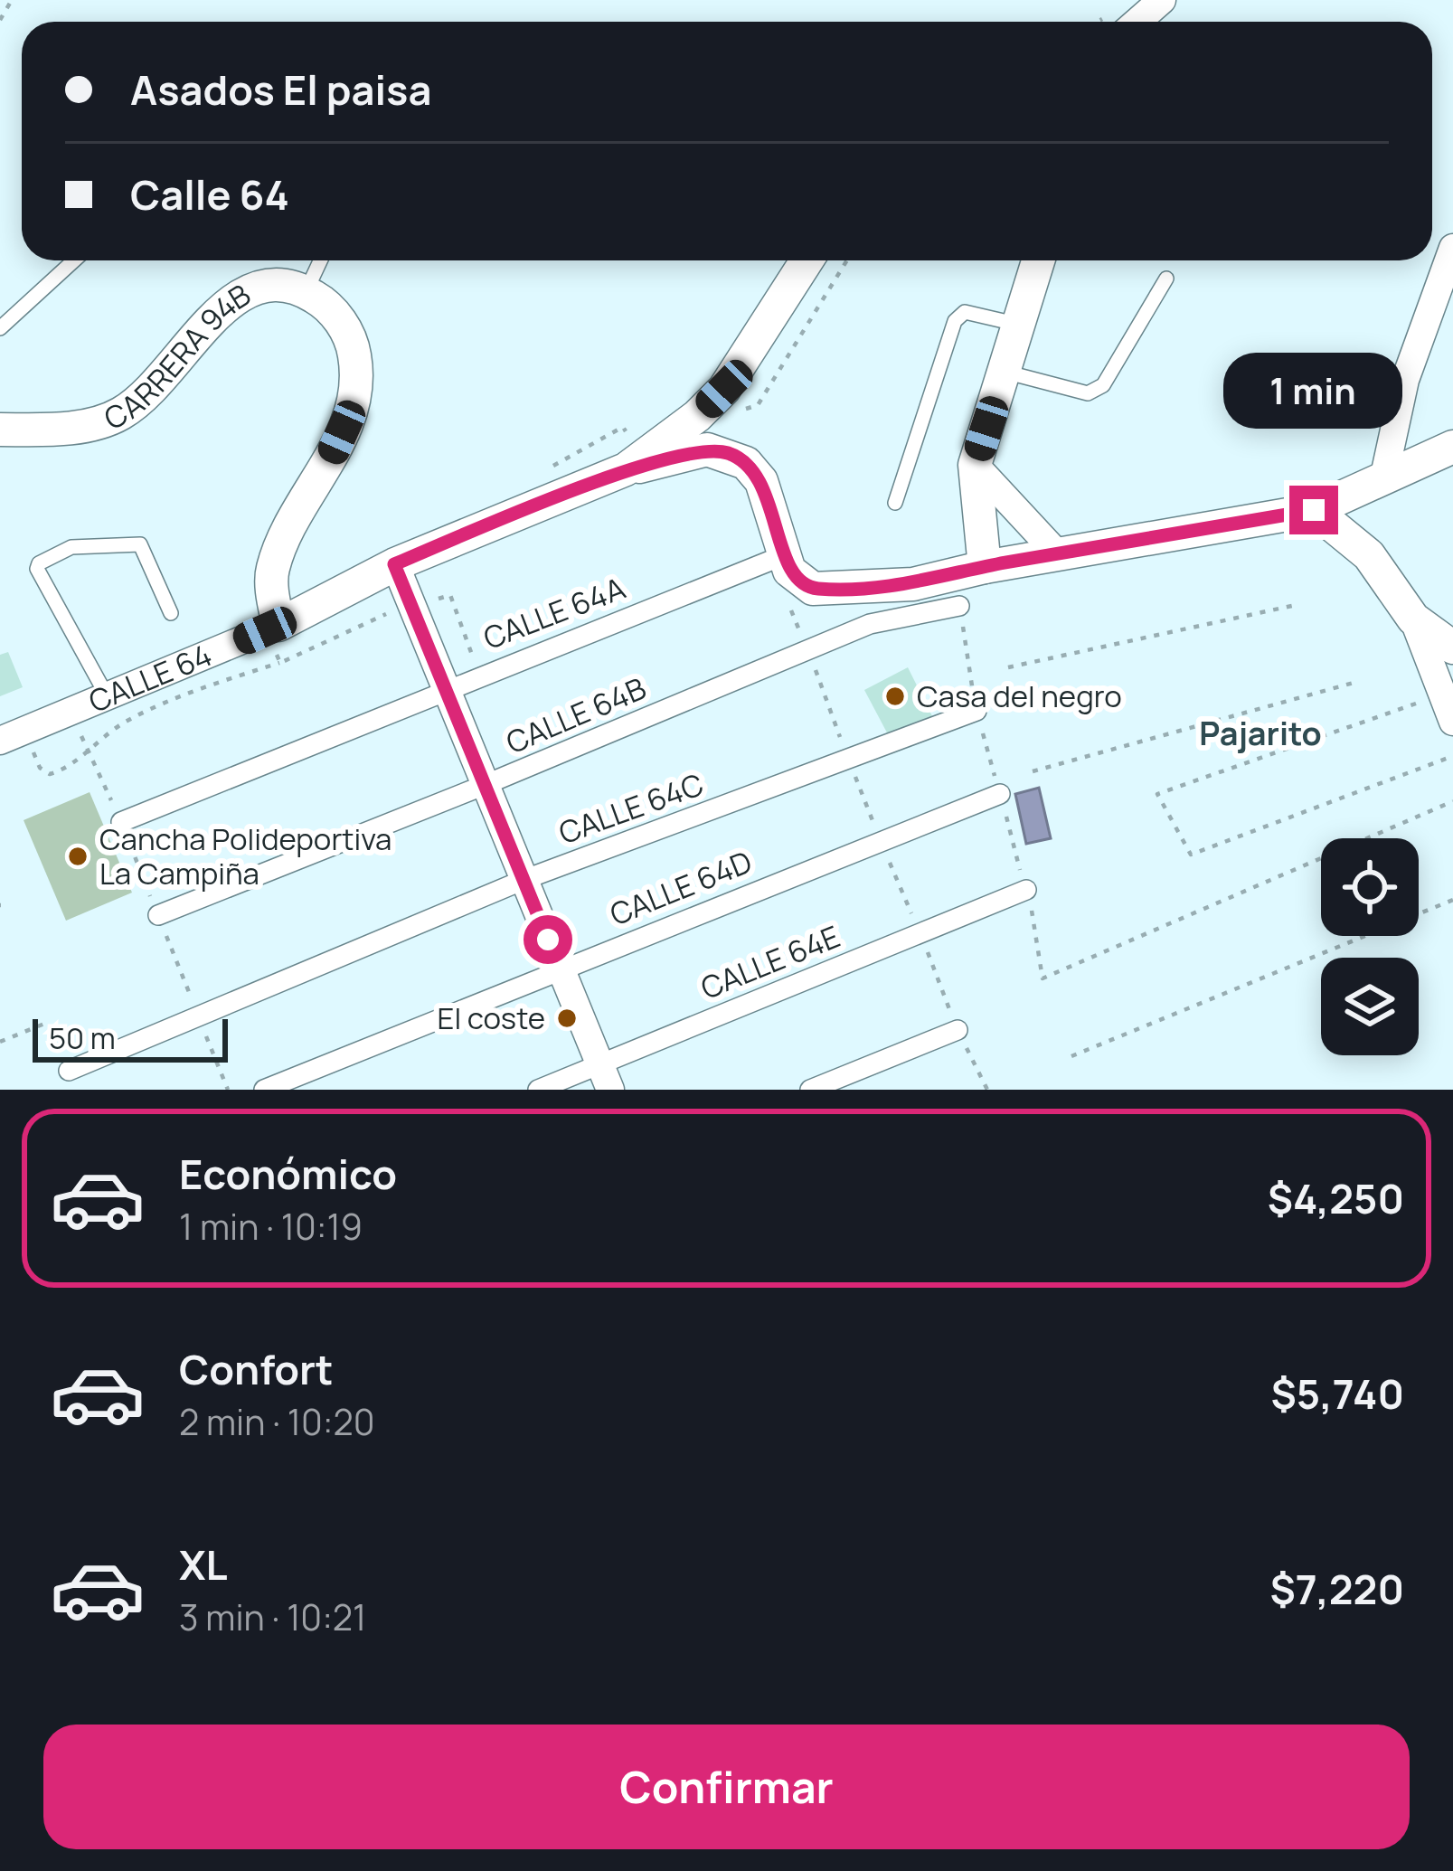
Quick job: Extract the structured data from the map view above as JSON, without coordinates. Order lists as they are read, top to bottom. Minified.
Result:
{"streets":{"street":["CARRERA 94B","CALLE 64A","CALLE 64","CALLE 64B","CALLE 64C","CALLE 64D","CALLE 64E"]},"districts":["Pajarito"],"places":["Casa del negro","Cancha Polideportiva La Campiña","El coste"],"scale_bar":"50 m","page":{"banner":["Asados El paisa","Calle 64"],"bubble":"1 min","scale":"50 m","list":[{"name":"Económico","note":"1 min · 10:19","value":"$4,250"},{"name":"Confort","note":"2 min · 10:20","value":"$5,740"},{"name":"XL","note":"3 min · 10:21","value":"$7,220"}],"buttons":"Confirmar"}}
